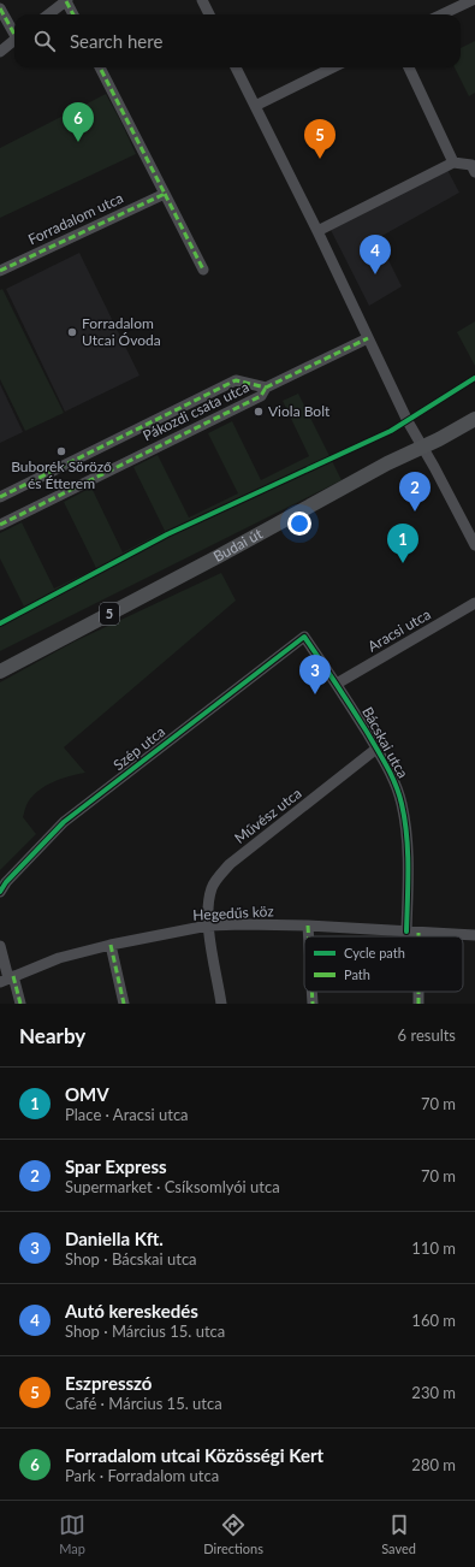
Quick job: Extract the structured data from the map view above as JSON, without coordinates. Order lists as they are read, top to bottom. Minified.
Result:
{"streets":{"main road":["Budai út","5"],"street":["Forradalom utca","Pákozdi csata utca","Aracsi utca","Bácskai utca","Szép utca","Művész utca","Hegedűs köz"]},"crossings":[["Aracsi utca","Bácskai utca"],["Bácskai utca","Szép utca"],["Bácskai utca","Művész utca"],["Bácskai utca","Hegedűs köz"],["Művész utca","Hegedűs köz"]],"places":["Forradalom Utcai Óvoda","Viola Bolt","Buborék Söröző és Étterem"],"legend":["Cycle path","Path"],"page":{"search":"Search here","pins":["6","5","4","2","1","3"],"heading":["Nearby","6 results"],"list":[{"mark":"1","name":"OMV","note":"Place · Aracsi utca","value":"70 m"},{"mark":"2","name":"Spar Express","note":"Supermarket · Csíksomlyói utca","value":"70 m"},{"mark":"3","name":"Daniella Kft.","note":"Shop · Bácskai utca","value":"110 m"},{"mark":"4","name":"Autó kereskedés","note":"Shop · Március 15. utca","value":"160 m"},{"mark":"5","name":"Eszpresszó","note":"Café · Március 15. utca","value":"230 m"},{"mark":"6","name":"Forradalom utcai Közösségi Kert","note":"Park · Forradalom utca","value":"280 m"}],"nav":["Map","Directions","Saved"]}}
